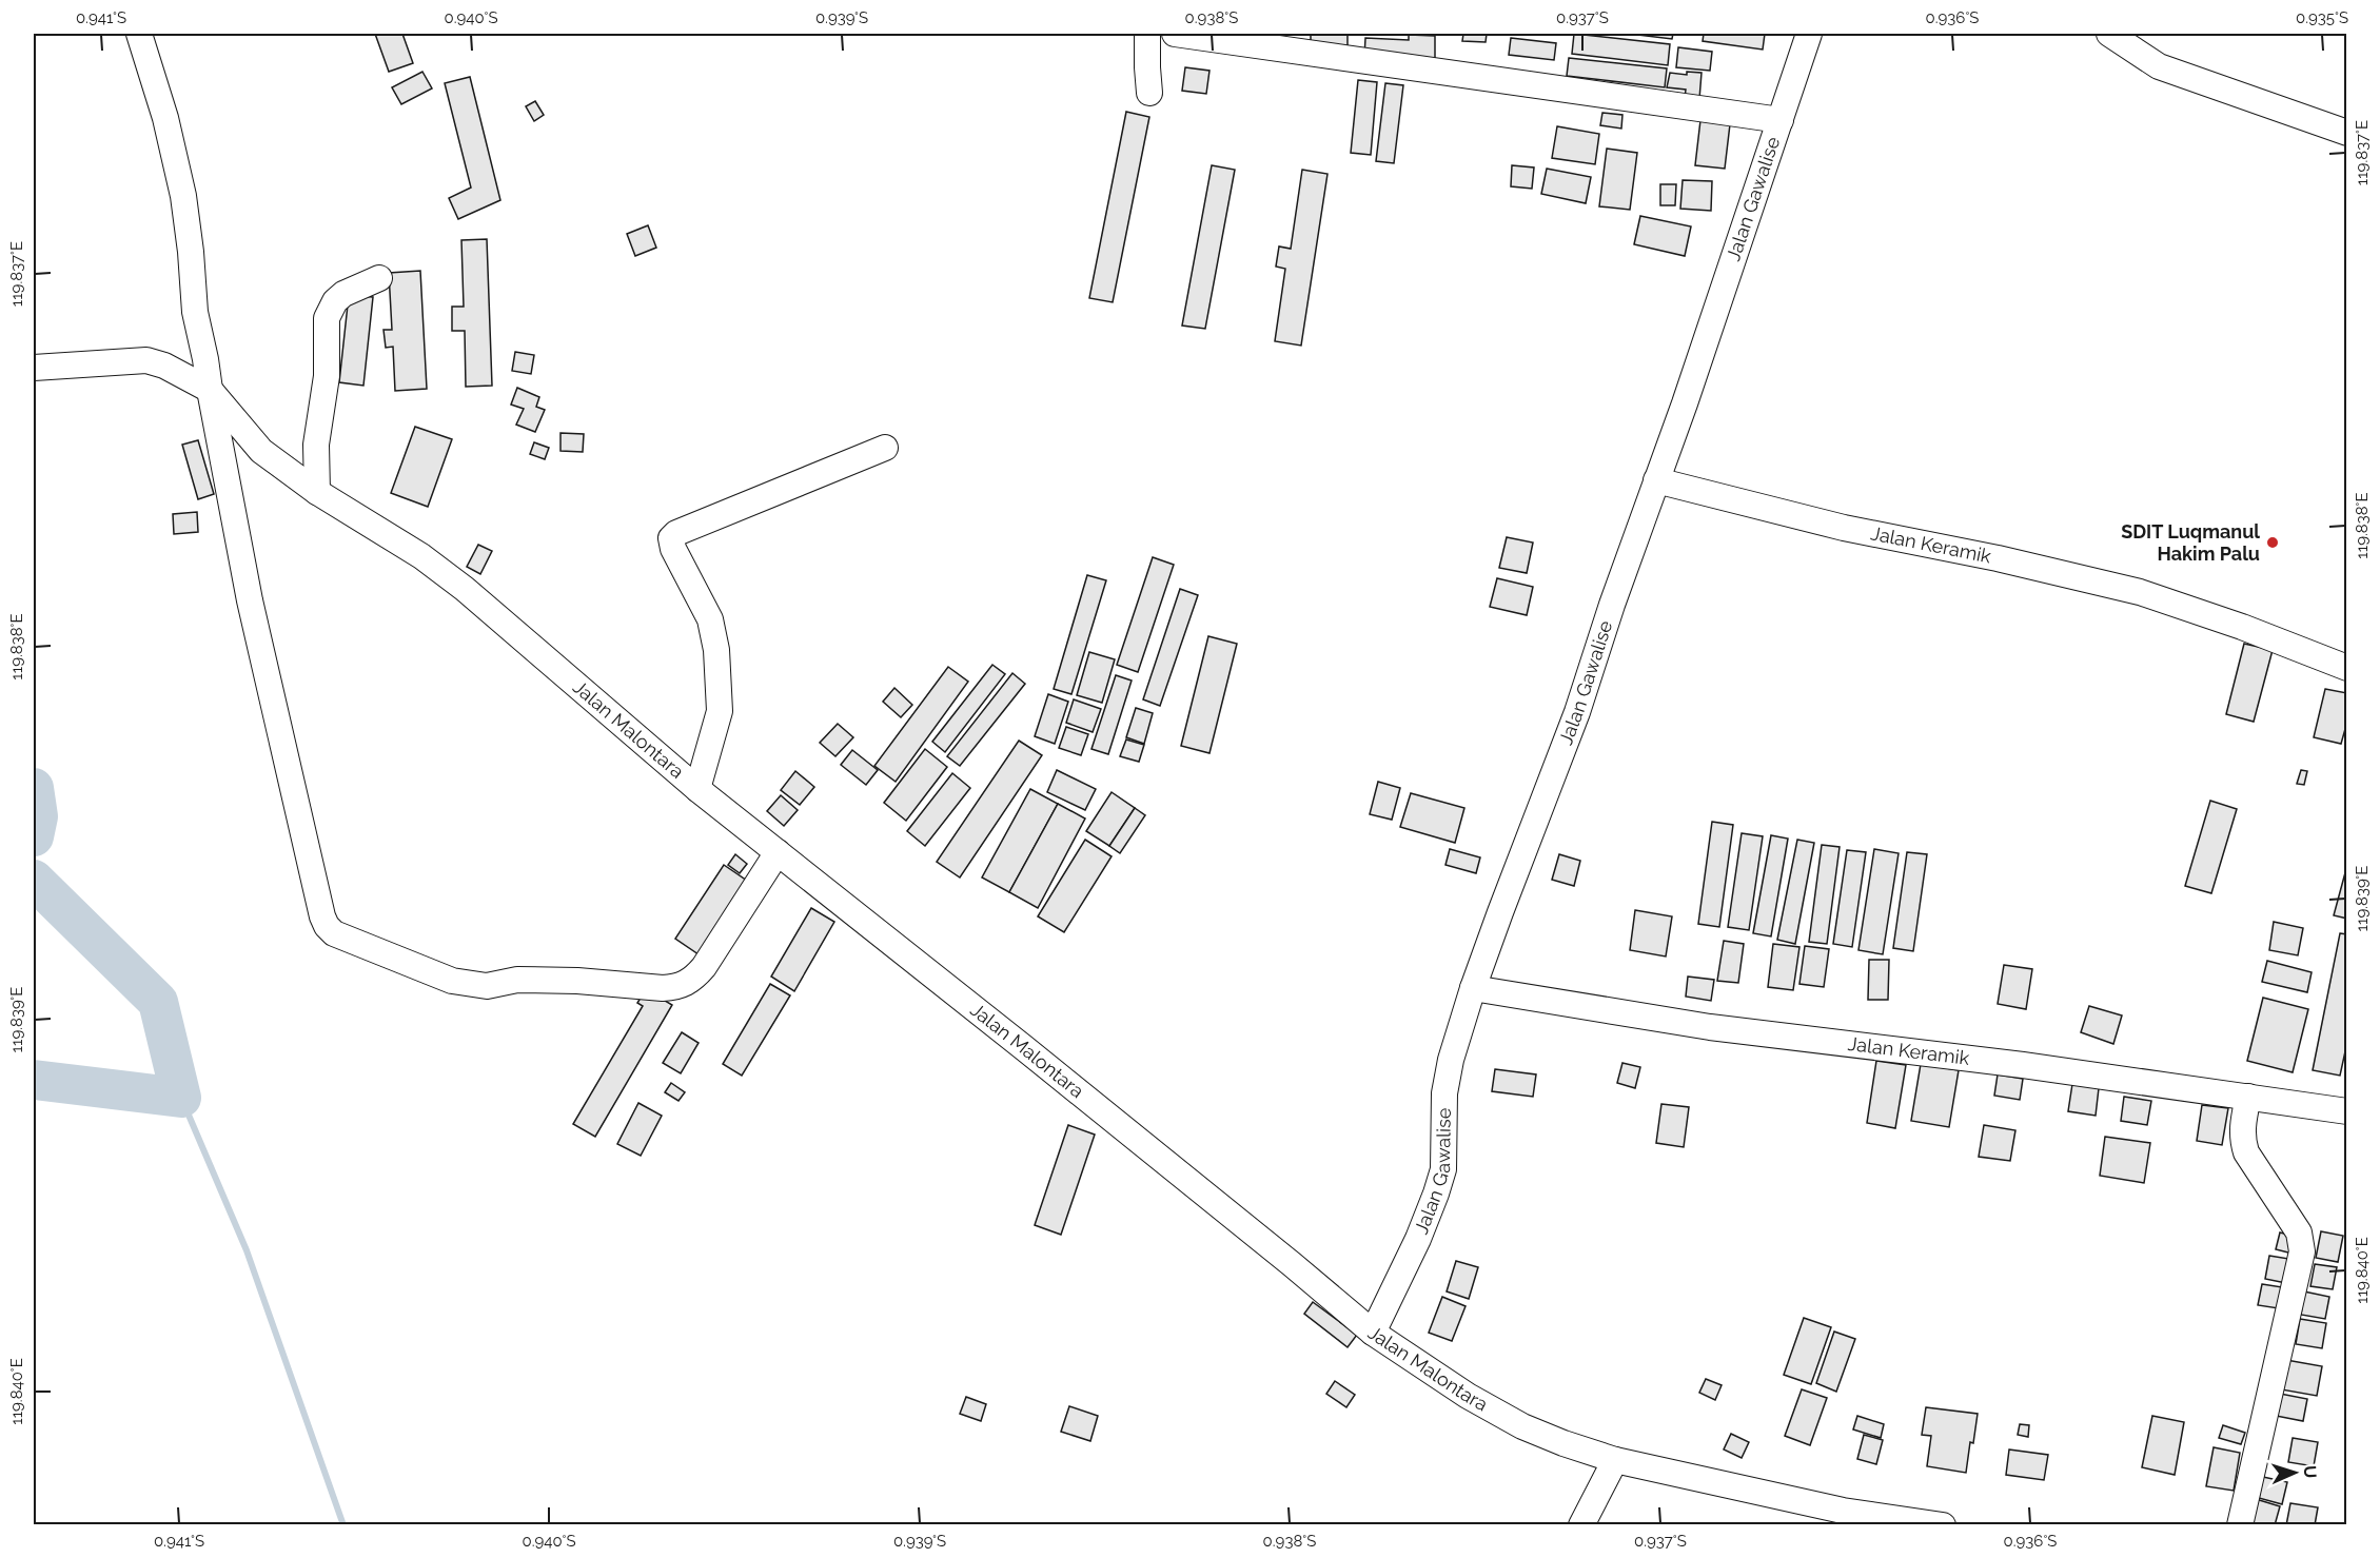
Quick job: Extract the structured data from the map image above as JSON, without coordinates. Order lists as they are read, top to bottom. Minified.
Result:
{"streets":{"street":["Jalan Gawalise","Jalan Keramik","Jalan Malontara"]},"crossings":[["Jalan Gawalise","Jalan Keramik"],["Jalan Gawalise","Jalan Malontara"]],"places":["SDIT Luqmanul Hakim Palu"],"north":"right","coordinates":["0.941°S","0.940°S","0.939°S","0.938°S","0.937°S","0.936°S","0.935°S","119.837°E","119.838°E","119.839°E","119.840°E"]}
